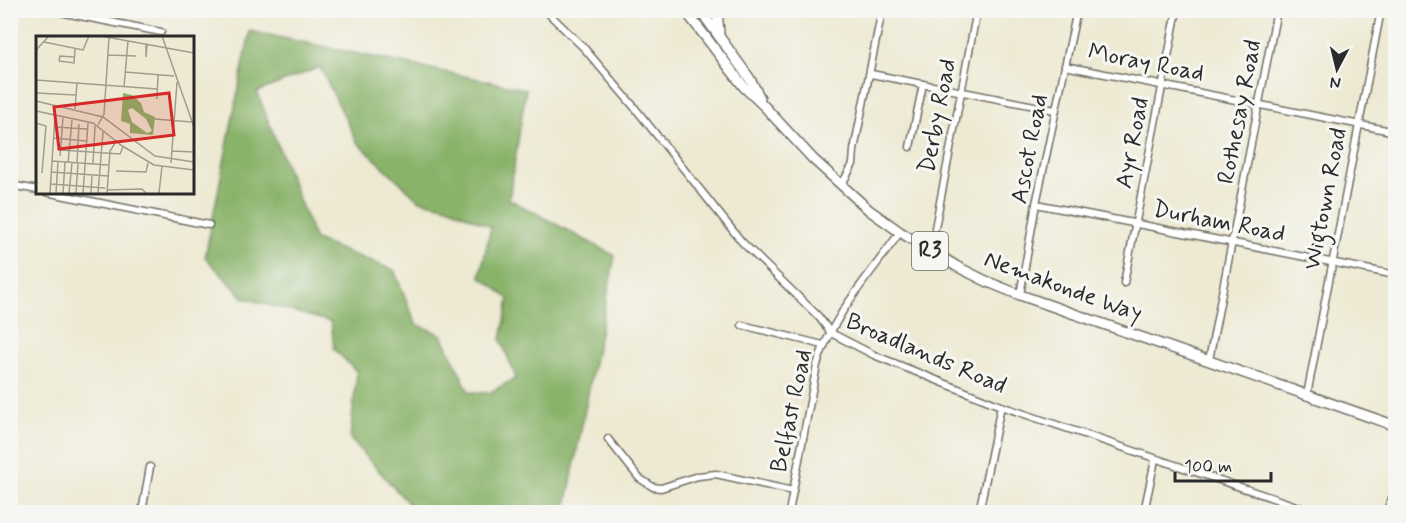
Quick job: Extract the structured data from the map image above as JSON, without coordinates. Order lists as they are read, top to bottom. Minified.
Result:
{"streets":{"highway":["R3","Nemakonde Way"],"street":["Moray Road","Rothesay Road","Derby Road","Ayr Road","Ascot Road","Wigtown Road","Durham Road","Broadlands Road","Belfast Road"]},"crossings":[["Moray Road","Rothesay Road"],["Moray Road","Ayr Road"],["Moray Road","Ascot Road"],["Moray Road","Wigtown Road"],["Rothesay Road","Durham Road"],["Rothesay Road","Nemakonde Way"],["Ayr Road","Durham Road"],["Ascot Road","Durham Road"],["Ascot Road","Nemakonde Way"],["Wigtown Road","Durham Road"],["Wigtown Road","Nemakonde Way"],["Nemakonde Way","Belfast Road"],["Broadlands Road","Belfast Road"]],"scale_bar":"100 m","north":"bottom"}
